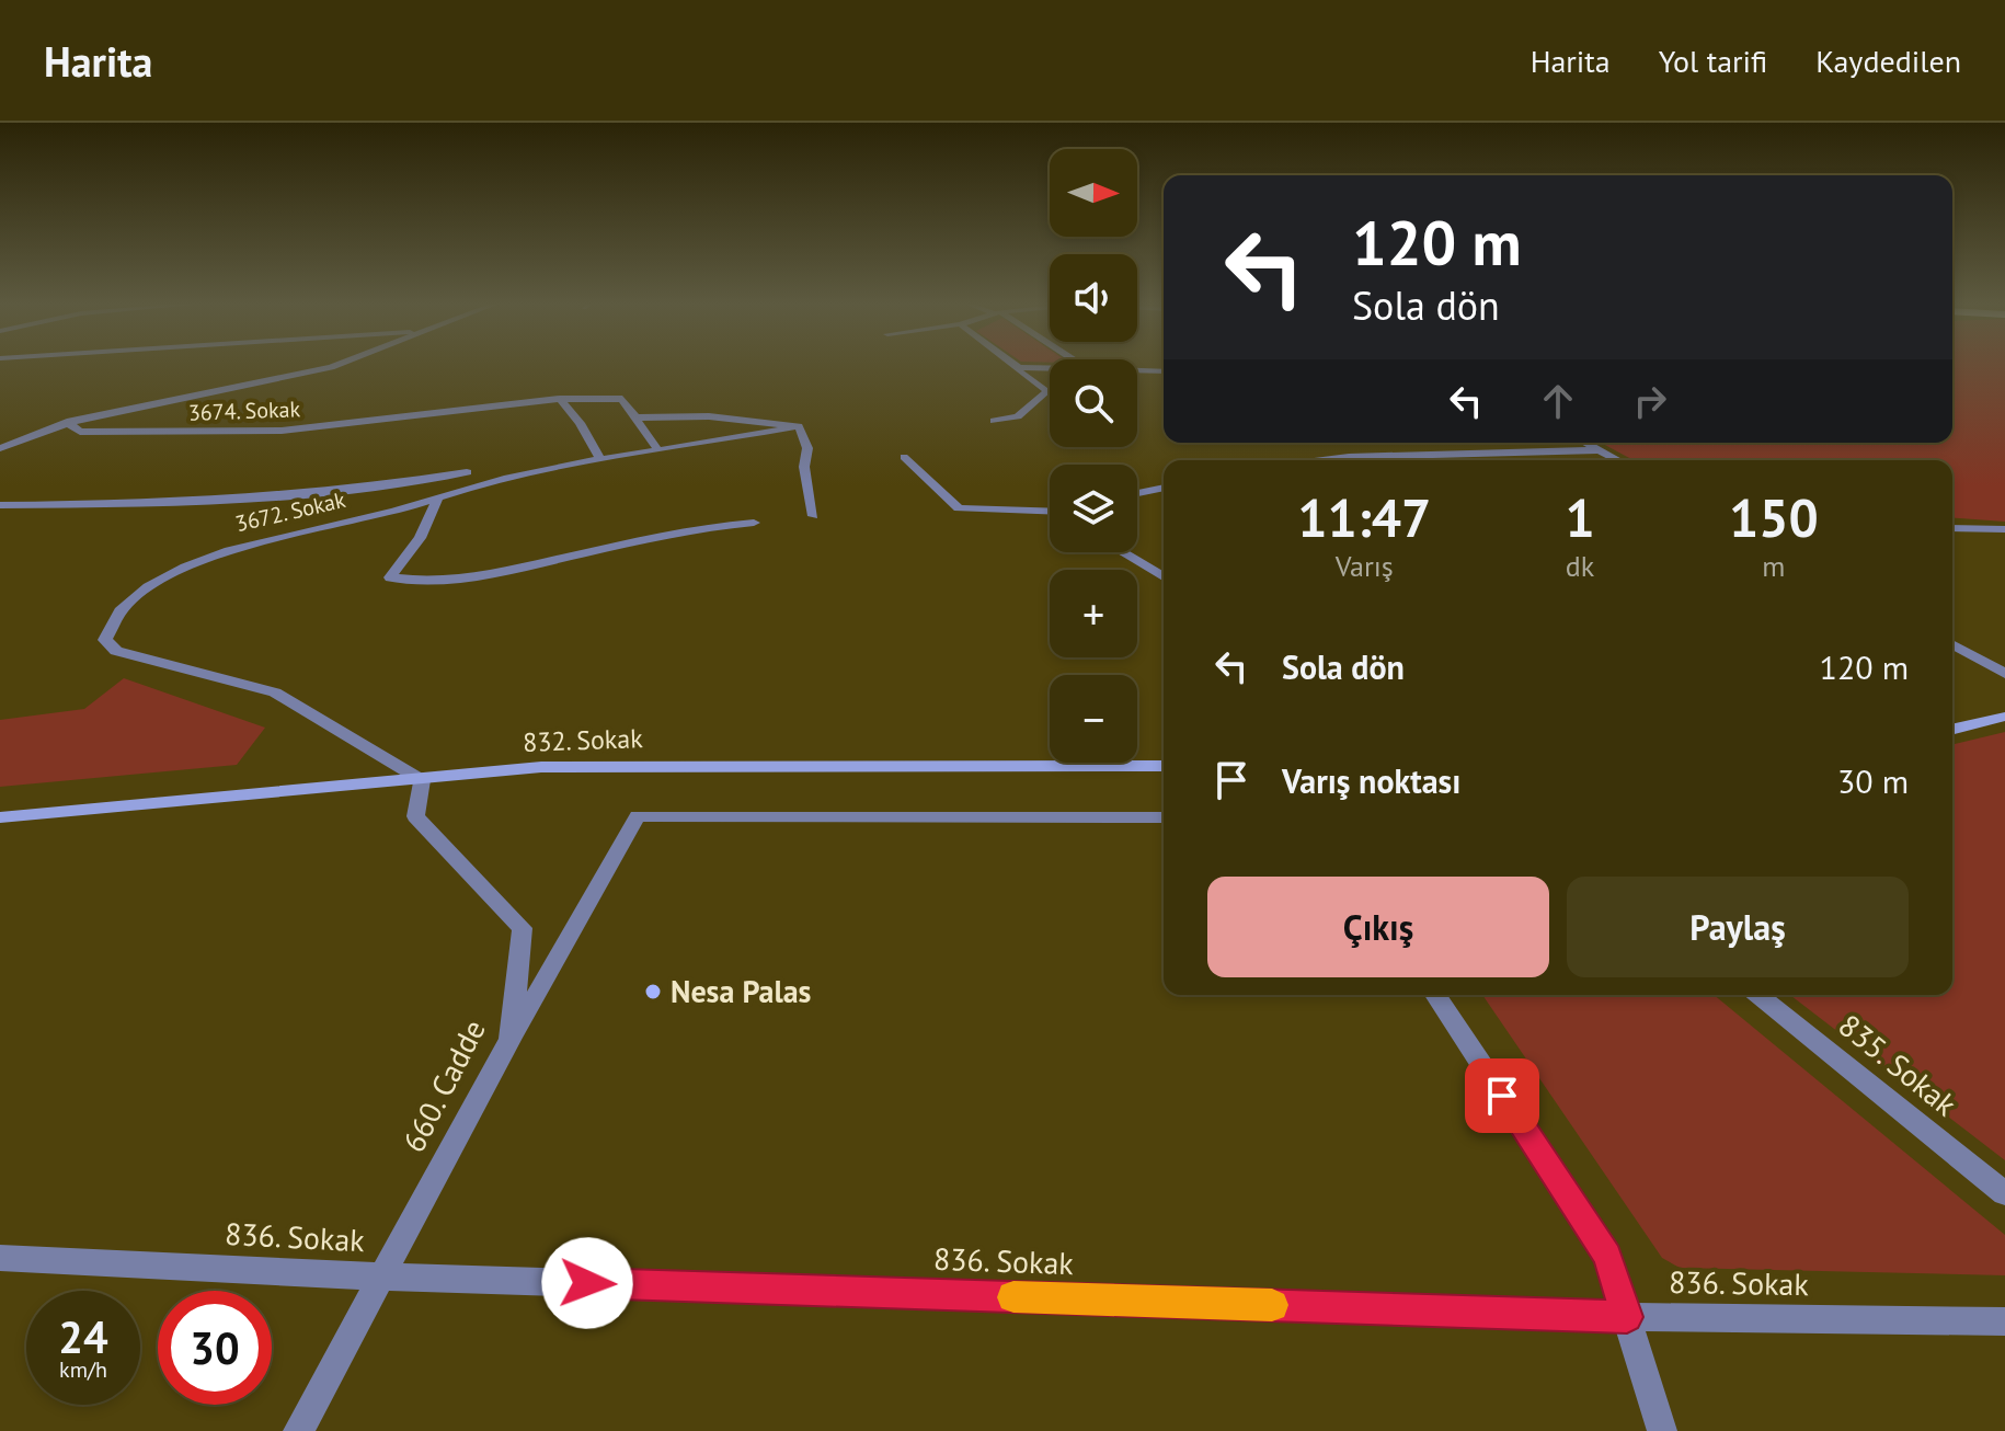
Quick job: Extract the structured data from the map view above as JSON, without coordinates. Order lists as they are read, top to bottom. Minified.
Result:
{"streets":{"street":["3674. Sokak","3672. Sokak","832. Sokak","835. Sokak","660. Cadde","836. Sokak"]},"crossings":[["3672. Sokak","832. Sokak"],["3672. Sokak","660. Cadde"],["832. Sokak","660. Cadde"],["660. Cadde","836. Sokak"]],"places":["Nesa Palas"],"north":"right","page":{"header":"Harita","nav":["Harita","Yol tarifi","Kaydedilen"],"map_buttons":["+","−"],"turn":["120 m","Sola dön"],"eta":["11:47","Varış","1","dk","150","m"],"list":[{"name":"Sola dön","value":"120 m"},{"name":"Varış noktası","value":"30 m"}],"buttons":["Çıkış","Paylaş"],"speed":"24 km/h","limit":"30"}}
